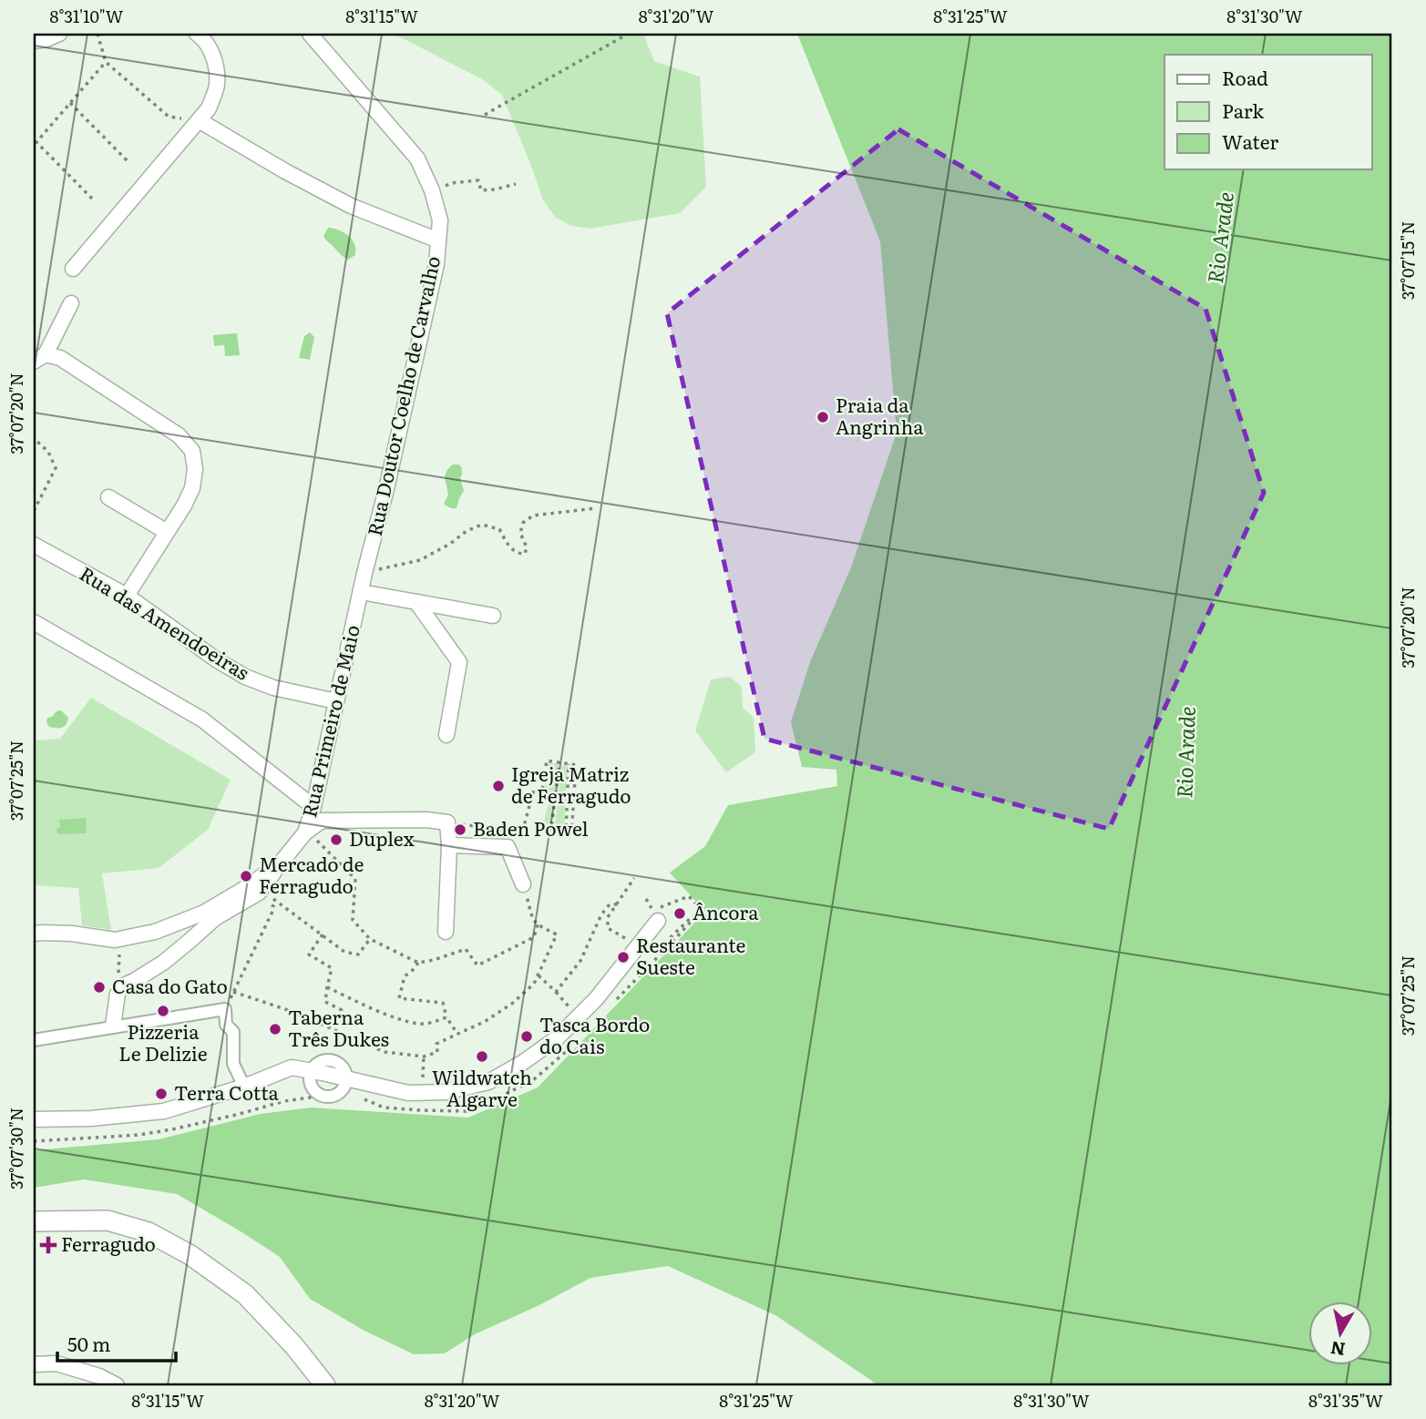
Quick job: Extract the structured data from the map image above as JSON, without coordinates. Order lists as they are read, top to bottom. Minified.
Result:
{"streets":{"street":["Rua Doutor Coelho de Carvalho","Rua das Amendoeiras","Rua Primeiro de Maio"]},"crossings":[["Rua Doutor Coelho de Carvalho","Rua Primeiro de Maio"],["Rua das Amendoeiras","Rua Primeiro de Maio"]],"water":["Rio Arade"],"places":{"other":["Praia da Angrinha","Igreja Matriz de Ferragudo","Baden Powel","Duplex","Mercado de Ferragudo","Âncora","Restaurante Sueste","Casa do Gato","Pizzeria Le Delizie","Taberna Três Dukes","Tasca Bordo do Cais","Wildwatch Algarve","Terra Cotta"],"health":["Ferragudo"]},"legend":["Road","Park","Water"],"scale_bar":"50 m","north":"bottom","coordinates":["8°31'10\"W","8°31'15\"W","8°31'20\"W","8°31'25\"W","8°31'30\"W","37°07'15\"N","37°07'20\"N","37°07'25\"N","37°07'30\"N","8°31'35\"W"]}
